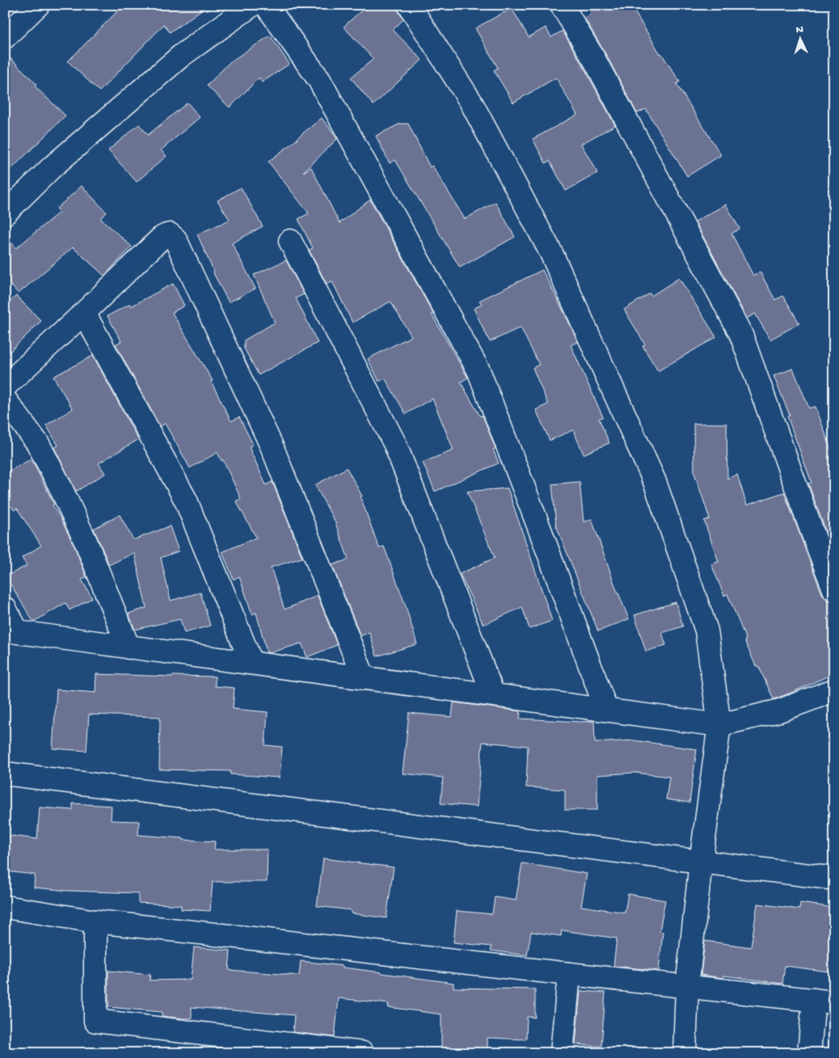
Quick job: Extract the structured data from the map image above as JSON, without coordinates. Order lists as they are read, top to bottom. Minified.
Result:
{"north":"top"}
